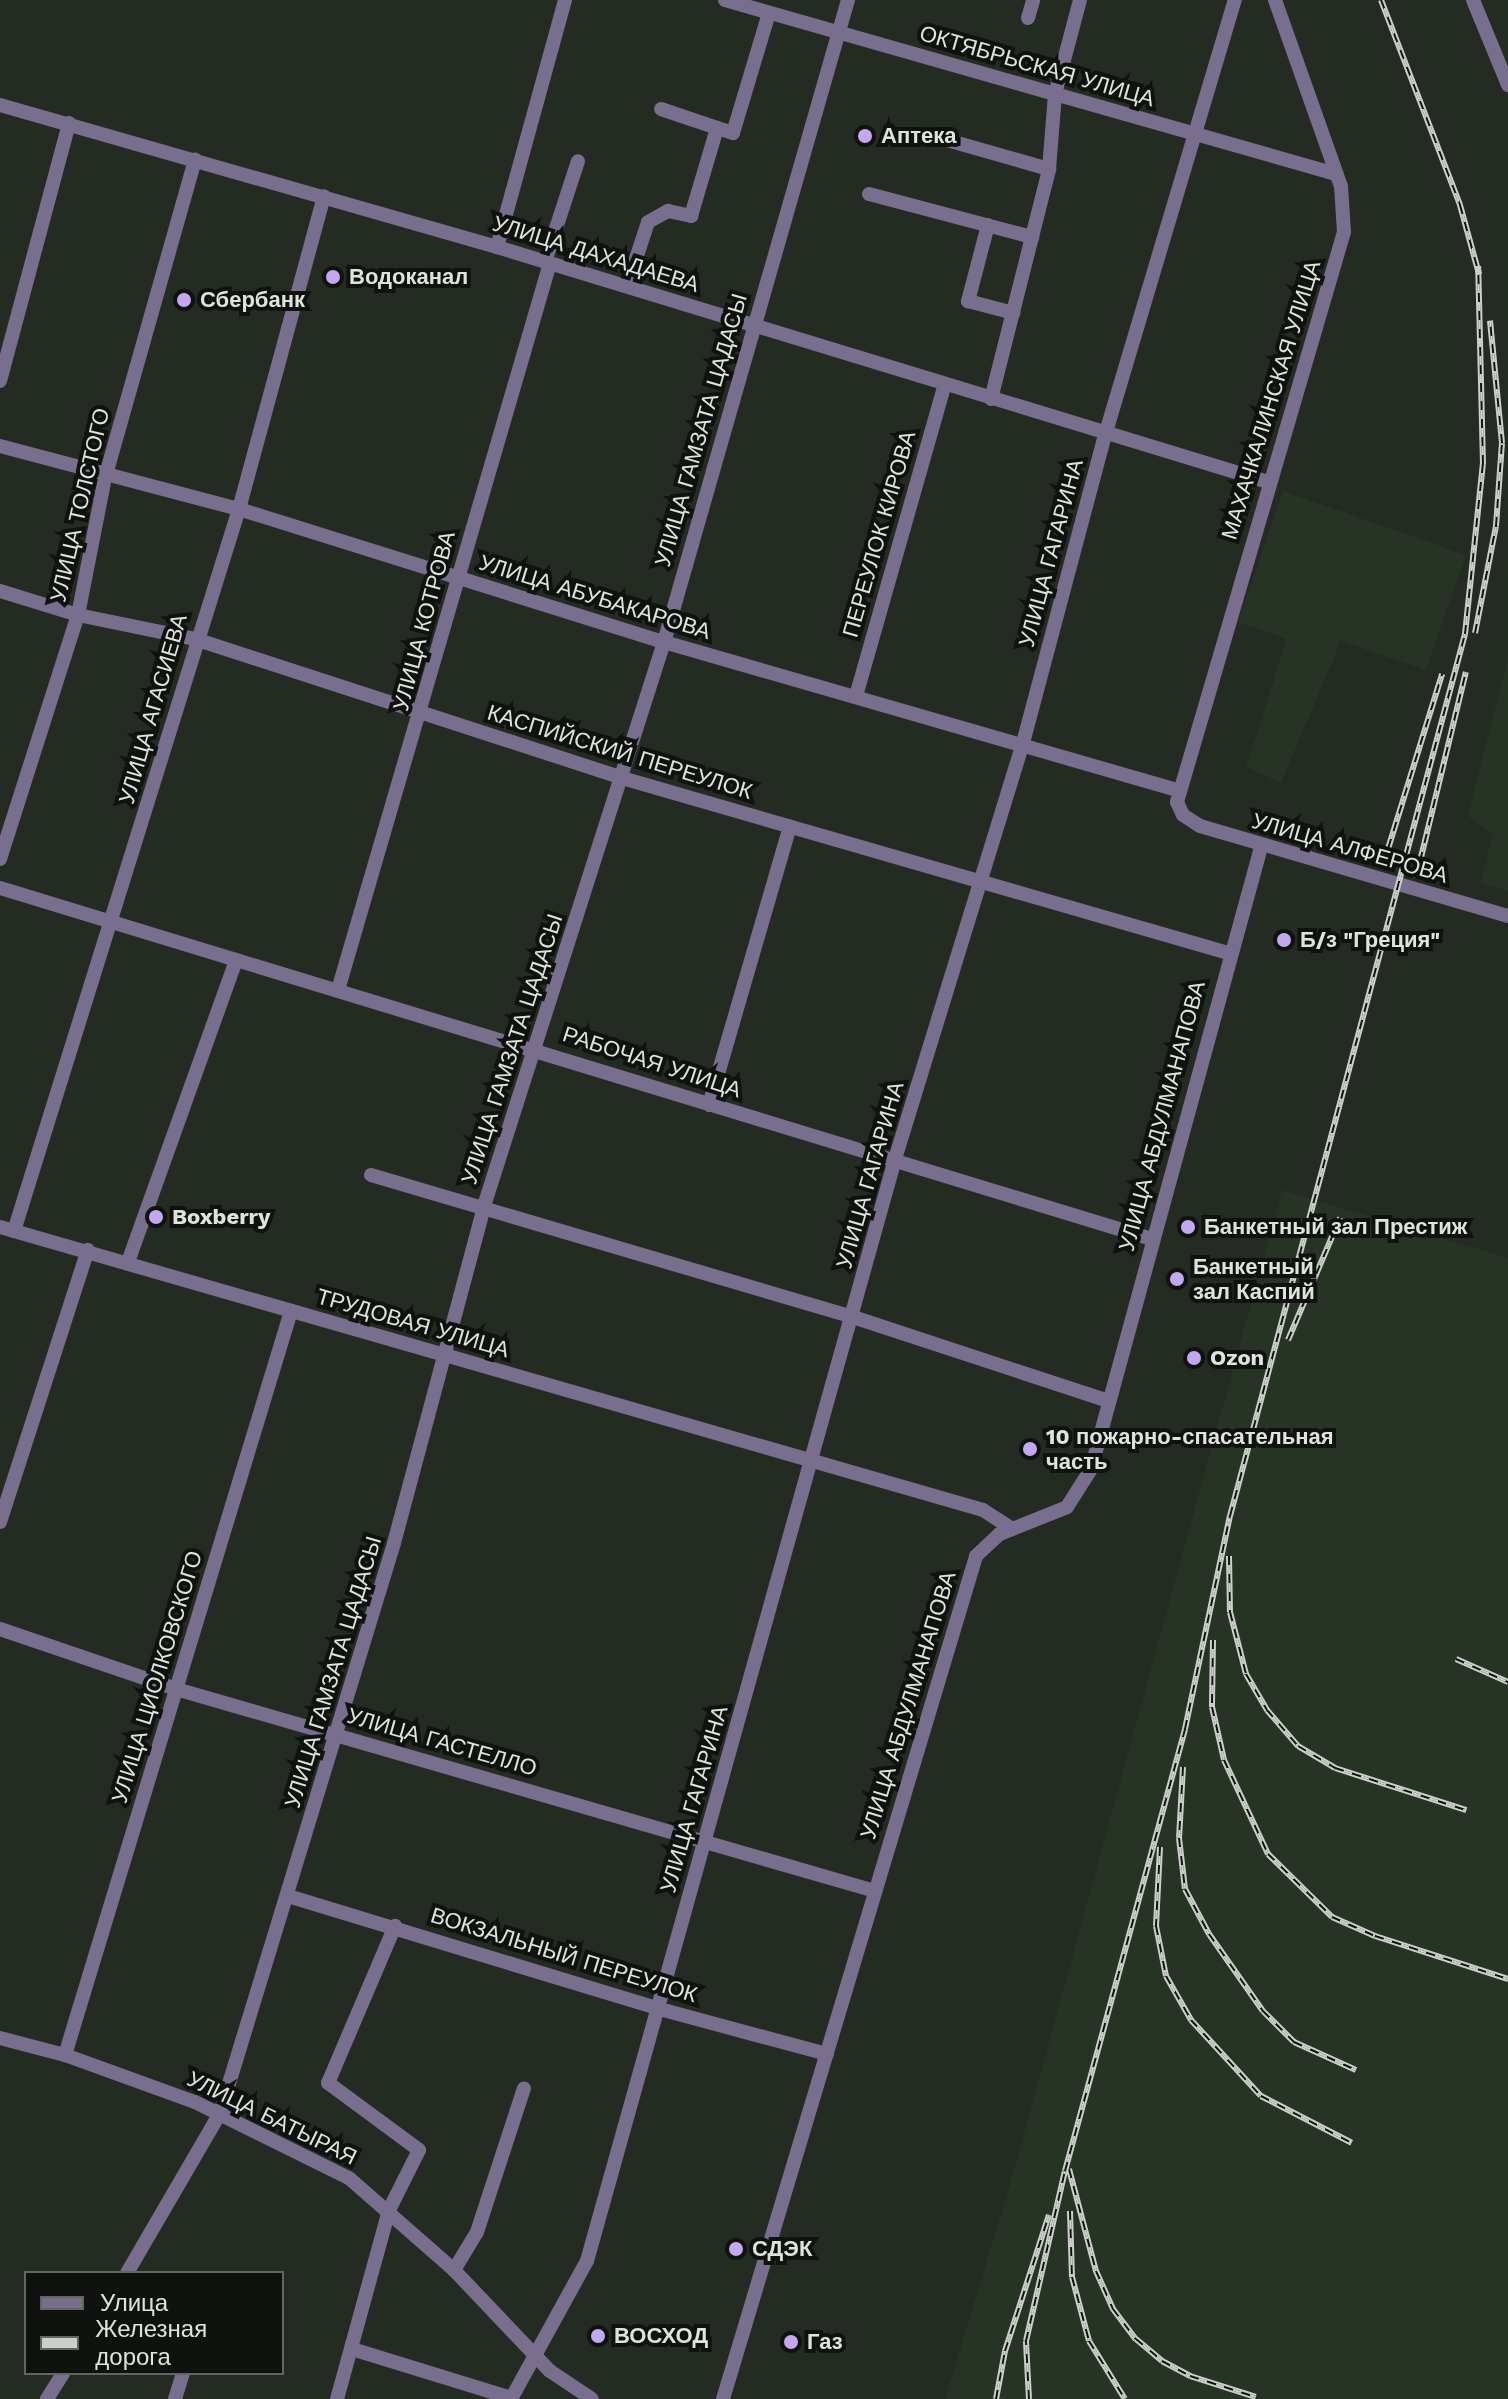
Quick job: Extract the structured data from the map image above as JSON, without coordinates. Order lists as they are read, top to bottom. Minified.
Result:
{"streets":{"street":["ОКТЯБРЬСКАЯ УЛИЦА","УЛИЦА ДАХАДАЕВА","МАХАЧКАЛИНСКАЯ УЛИЦА","УЛИЦА ГАМЗАТА ЦАДАСЫ","УЛИЦА ТОЛСТОГО","ПЕРЕУЛОК КИРОВА","УЛИЦА ГАГАРИНА","УЛИЦА АБУБАКАРОВА","УЛИЦА КОТРОВА","УЛИЦА АГАСИЕВА","КАСПИЙСКИЙ ПЕРЕУЛОК","УЛИЦА АЛФЕРОВА","РАБОЧАЯ УЛИЦА","УЛИЦА АБДУЛМАНАПОВА","ТРУДОВАЯ УЛИЦА","УЛИЦА ЦИОЛКОВСКОГО","УЛИЦА ГАСТЕЛЛО","ВОКЗАЛЬНЫЙ ПЕРЕУЛОК","УЛИЦА БАТЫРАЯ"]},"crossings":[["ОКТЯБРЬСКАЯ УЛИЦА","МАХАЧКАЛИНСКАЯ УЛИЦА"],["ОКТЯБРЬСКАЯ УЛИЦА","УЛИЦА ГАМЗАТА ЦАДАСЫ"],["ОКТЯБРЬСКАЯ УЛИЦА","УЛИЦА ГАГАРИНА"],["УЛИЦА ДАХАДАЕВА","МАХАЧКАЛИНСКАЯ УЛИЦА"],["УЛИЦА ДАХАДАЕВА","УЛИЦА ГАМЗАТА ЦАДАСЫ"],["УЛИЦА ДАХАДАЕВА","УЛИЦА ТОЛСТОГО"],["УЛИЦА ДАХАДАЕВА","ПЕРЕУЛОК КИРОВА"],["УЛИЦА ДАХАДАЕВА","УЛИЦА ГАГАРИНА"],["УЛИЦА ДАХАДАЕВА","УЛИЦА КОТРОВА"],["УЛИЦА ДАХАДАЕВА","УЛИЦА АГАСИЕВА"],["МАХАЧКАЛИНСКАЯ УЛИЦА","УЛИЦА АБУБАКАРОВА"],["МАХАЧКАЛИНСКАЯ УЛИЦА","УЛИЦА АЛФЕРОВА"],["УЛИЦА ГАМЗАТА ЦАДАСЫ","УЛИЦА АБУБАКАРОВА"],["УЛИЦА ГАМЗАТА ЦАДАСЫ","КАСПИЙСКИЙ ПЕРЕУЛОК"],["УЛИЦА ГАМЗАТА ЦАДАСЫ","РАБОЧАЯ УЛИЦА"],["УЛИЦА ГАМЗАТА ЦАДАСЫ","ТРУДОВАЯ УЛИЦА"],["УЛИЦА ГАМЗАТА ЦАДАСЫ","УЛИЦА ГАСТЕЛЛО"],["УЛИЦА ГАМЗАТА ЦАДАСЫ","ВОКЗАЛЬНЫЙ ПЕРЕУЛОК"],["УЛИЦА ГАМЗАТА ЦАДАСЫ","УЛИЦА БАТЫРАЯ"],["УЛИЦА ТОЛСТОГО","УЛИЦА АБУБАКАРОВА"],["УЛИЦА ТОЛСТОГО","КАСПИЙСКИЙ ПЕРЕУЛОК"],["ПЕРЕУЛОК КИРОВА","УЛИЦА АБУБАКАРОВА"],["УЛИЦА ГАГАРИНА","УЛИЦА АБУБАКАРОВА"],["УЛИЦА ГАГАРИНА","КАСПИЙСКИЙ ПЕРЕУЛОК"],["УЛИЦА ГАГАРИНА","РАБОЧАЯ УЛИЦА"],["УЛИЦА ГАГАРИНА","ТРУДОВАЯ УЛИЦА"],["УЛИЦА ГАГАРИНА","УЛИЦА ГАСТЕЛЛО"],["УЛИЦА ГАГАРИНА","ВОКЗАЛЬНЫЙ ПЕРЕУЛОК"],["УЛИЦА ГАГАРИНА","УЛИЦА БАТЫРАЯ"],["УЛИЦА АБУБАКАРОВА","УЛИЦА КОТРОВА"],["УЛИЦА АБУБАКАРОВА","УЛИЦА АГАСИЕВА"],["УЛИЦА КОТРОВА","КАСПИЙСКИЙ ПЕРЕУЛОК"],["УЛИЦА КОТРОВА","РАБОЧАЯ УЛИЦА"],["УЛИЦА АГАСИЕВА","КАСПИЙСКИЙ ПЕРЕУЛОК"],["УЛИЦА АГАСИЕВА","РАБОЧАЯ УЛИЦА"],["УЛИЦА АГАСИЕВА","ТРУДОВАЯ УЛИЦА"],["КАСПИЙСКИЙ ПЕРЕУЛОК","УЛИЦА АБДУЛМАНАПОВА"],["УЛИЦА АЛФЕРОВА","УЛИЦА АБДУЛМАНАПОВА"],["РАБОЧАЯ УЛИЦА","УЛИЦА АБДУЛМАНАПОВА"],["УЛИЦА АБДУЛМАНАПОВА","ТРУДОВАЯ УЛИЦА"],["УЛИЦА АБДУЛМАНАПОВА","УЛИЦА ГАСТЕЛЛО"],["УЛИЦА АБДУЛМАНАПОВА","ВОКЗАЛЬНЫЙ ПЕРЕУЛОК"],["ТРУДОВАЯ УЛИЦА","УЛИЦА ЦИОЛКОВСКОГО"],["УЛИЦА ЦИОЛКОВСКОГО","УЛИЦА ГАСТЕЛЛО"],["УЛИЦА ЦИОЛКОВСКОГО","УЛИЦА БАТЫРАЯ"]],"places":["Аптека","Водоканал","Сбербанк","Б/з \"Греция\"","Boxberry","Банкетный зал Престиж","Банкетный зал Каспий","Ozon","10 пожарно-спасательная часть","СДЭК","ВОСХОД","Газ"],"legend":["Улица","Железная дорога"]}
